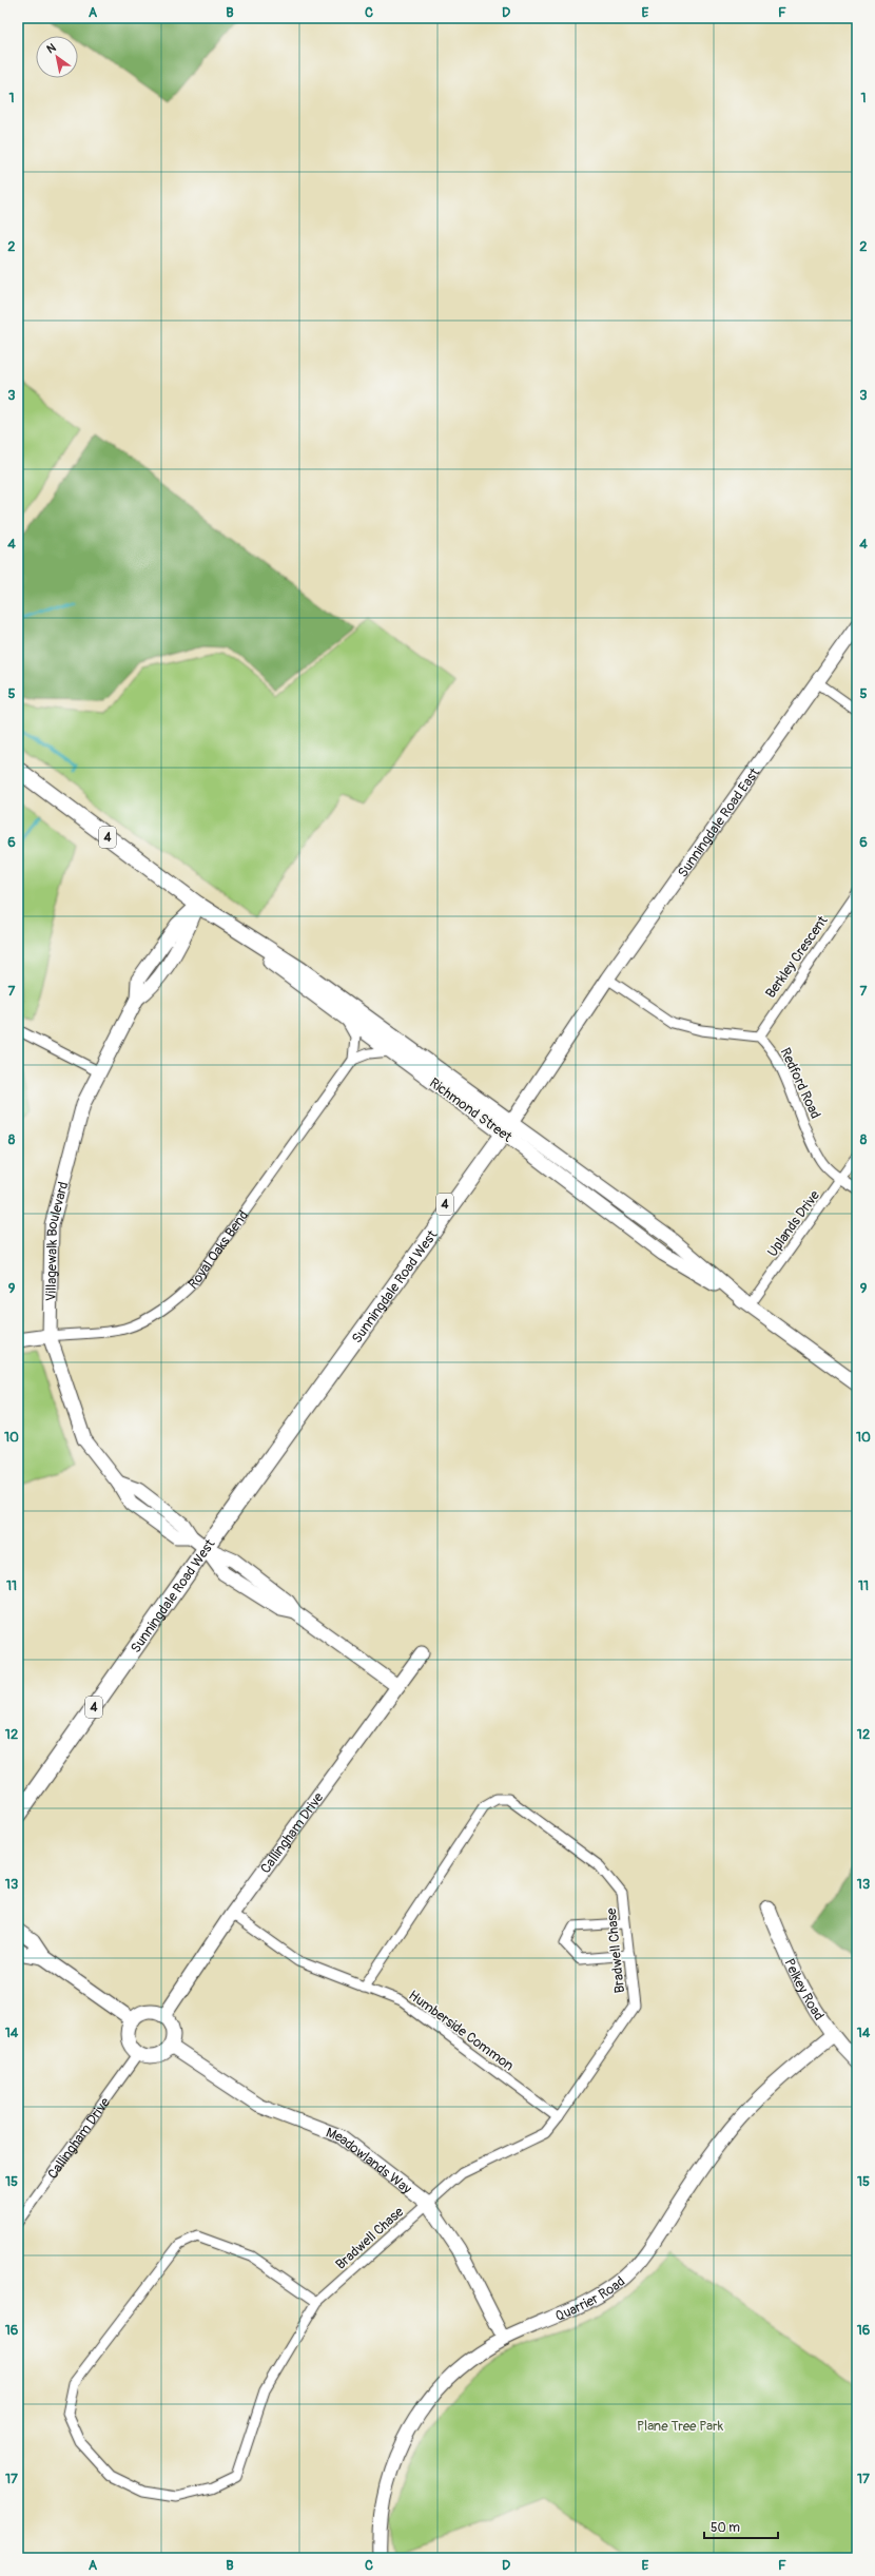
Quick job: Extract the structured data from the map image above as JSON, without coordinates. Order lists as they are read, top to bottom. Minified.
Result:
{"streets":{"main road":["4","Richmond Street","Sunningdale Road West"],"street":["Sunningdale Road East","Berkley Crescent","Redford Road","Uplands Drive","Villagewalk Boulevard","Royal Oaks Bend","Callingham Drive","Bradwell Chase","Pelkey Road","Humberside Common","Meadowlands Way","Quarrier Road"]},"crossings":[["Sunningdale Road East","Richmond Street"],["Sunningdale Road East","Sunningdale Road West"],["Berkley Crescent","Redford Road"],["Redford Road","Uplands Drive"],["Richmond Street","Uplands Drive"],["Richmond Street","Villagewalk Boulevard"],["Richmond Street","Sunningdale Road West"],["Villagewalk Boulevard","Royal Oaks Bend"],["Villagewalk Boulevard","Sunningdale Road West"],["Villagewalk Boulevard","Callingham Drive"],["Callingham Drive","Humberside Common"],["Callingham Drive","Meadowlands Way"],["Bradwell Chase","Humberside Common"],["Bradwell Chase","Meadowlands Way"],["Pelkey Road","Quarrier Road"],["Meadowlands Way","Quarrier Road"]],"parks":["Plane Tree Park"],"scale_bar":"50 m","north":"top left","grid":{"columns":["A","B","C","D","E","F"],"rows":["1","2","3","4","5","6","7","8","9","10","11","12","13","14","15","16","17"]}}
